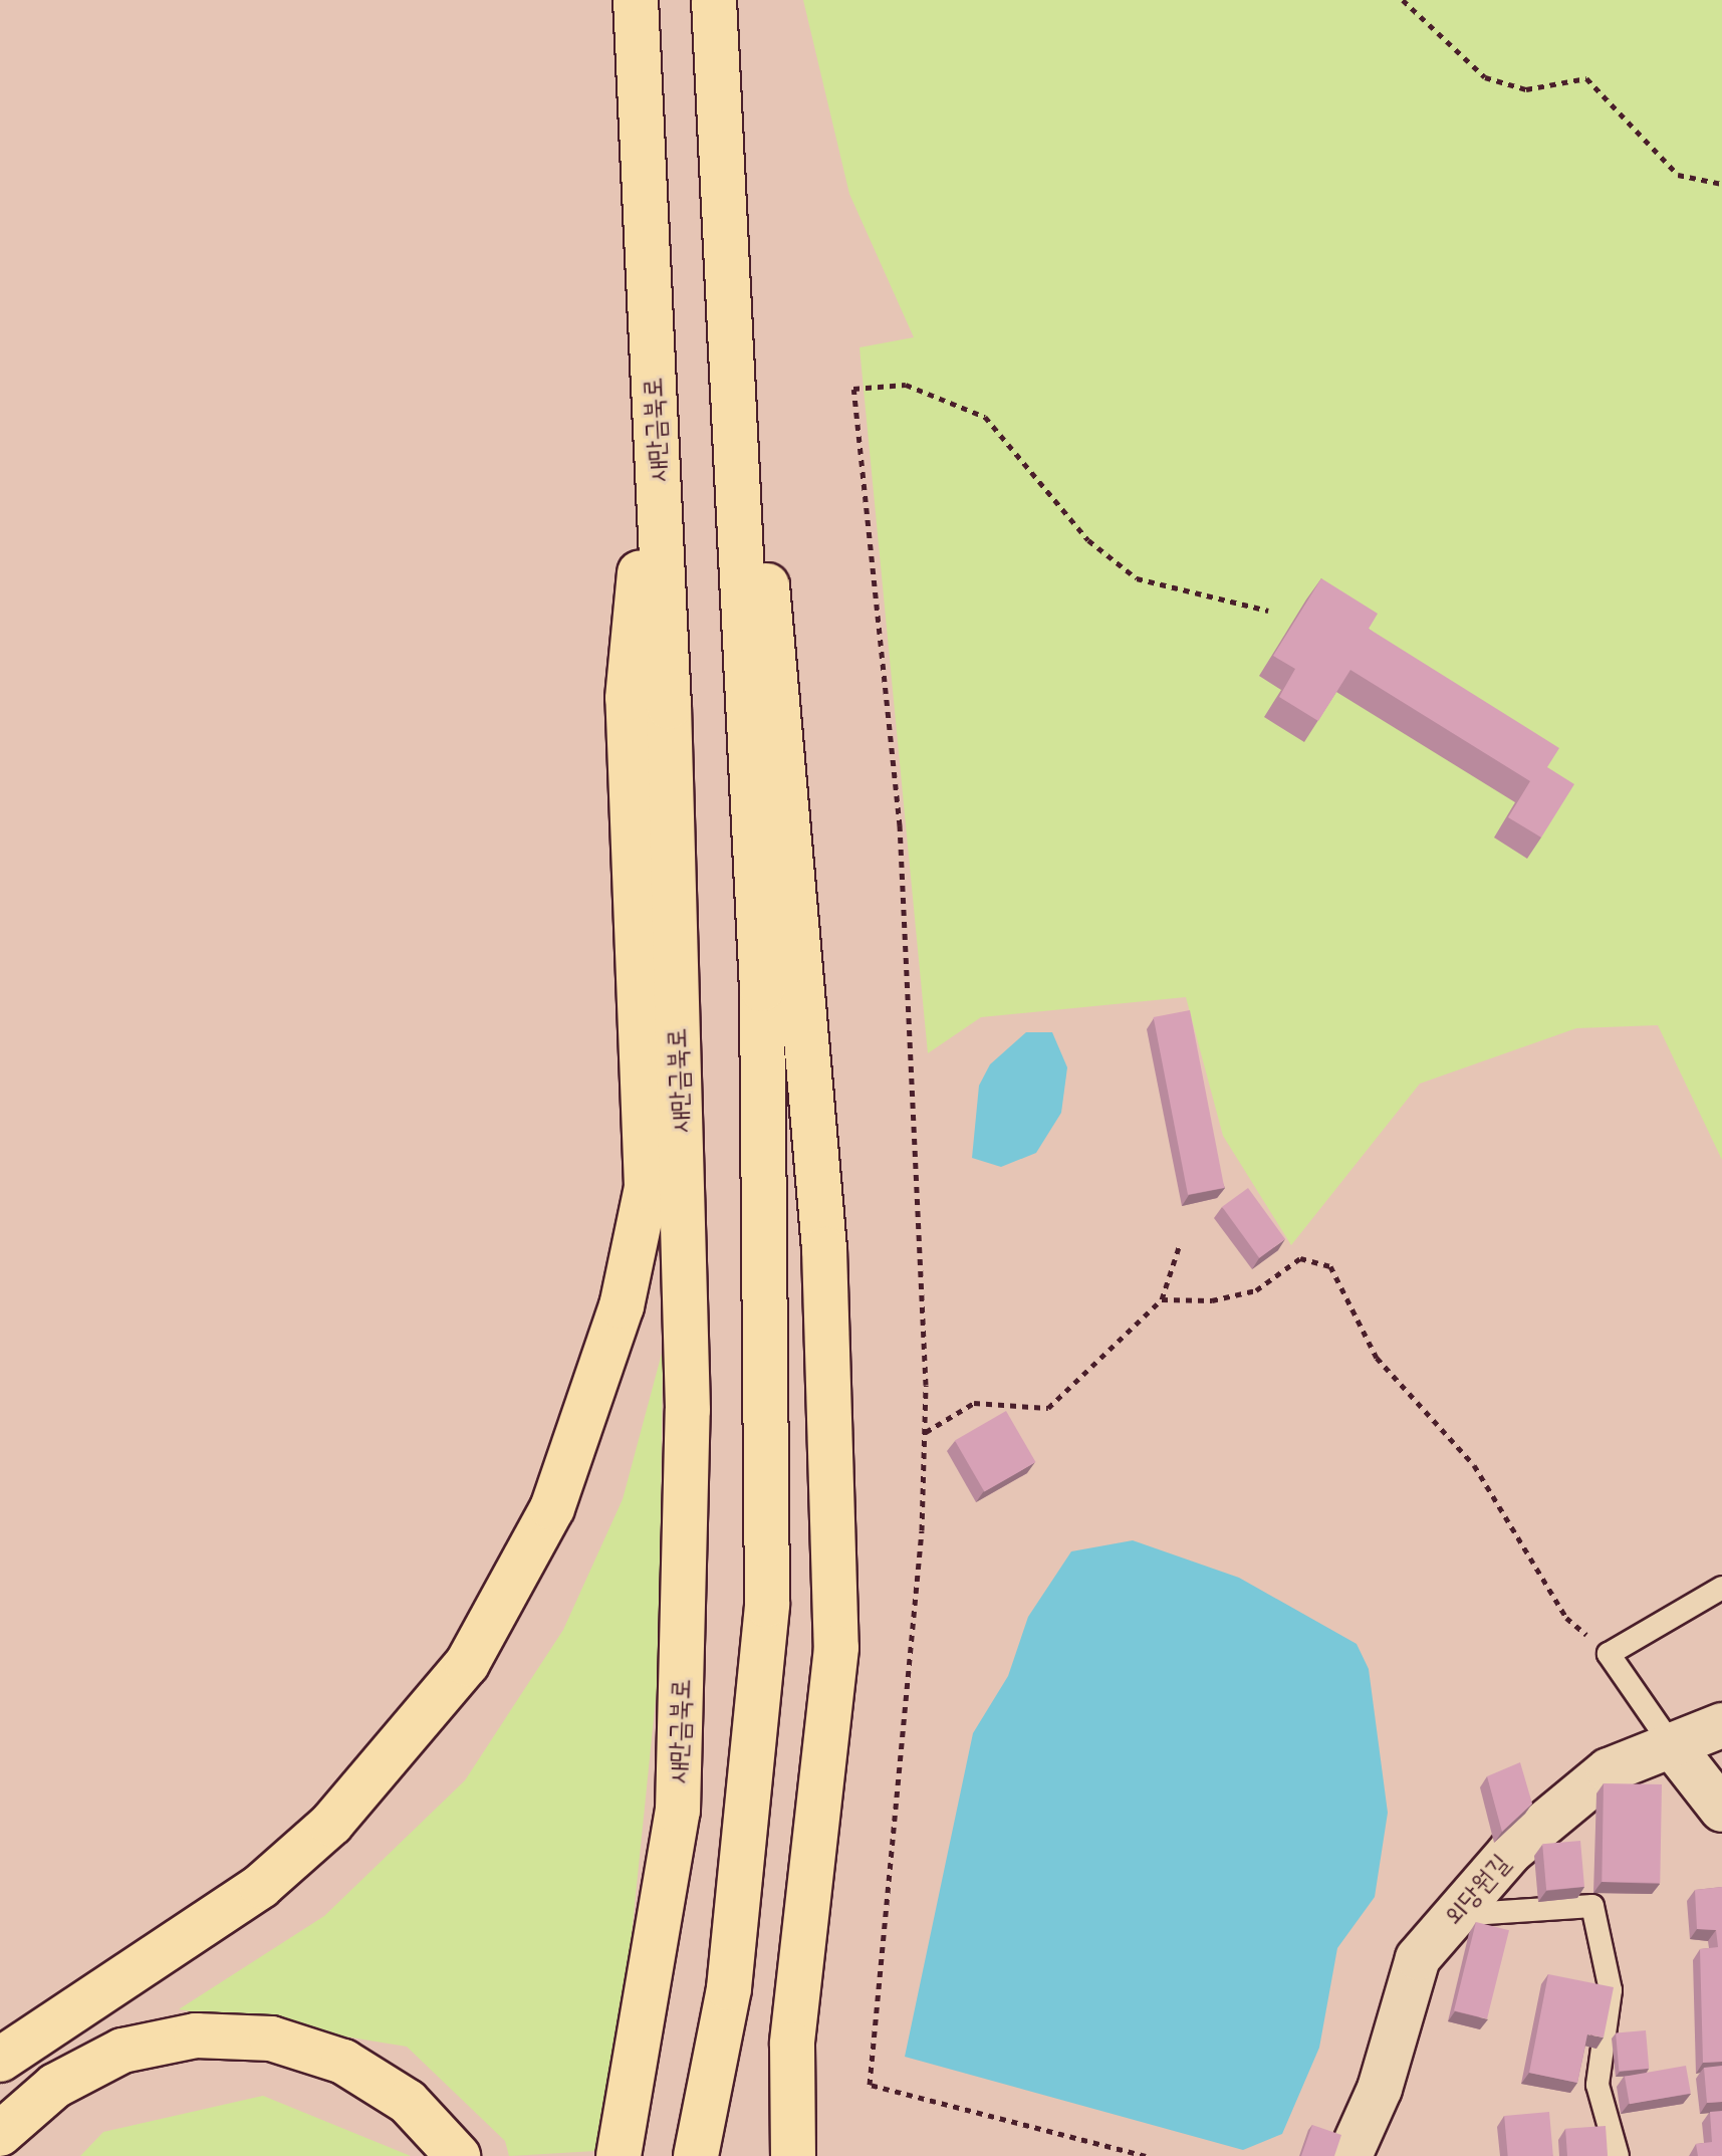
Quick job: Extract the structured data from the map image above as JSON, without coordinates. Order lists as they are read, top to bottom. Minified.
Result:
{"streets":{"highway":["새만금북로"],"street":["외당원길"]}}
